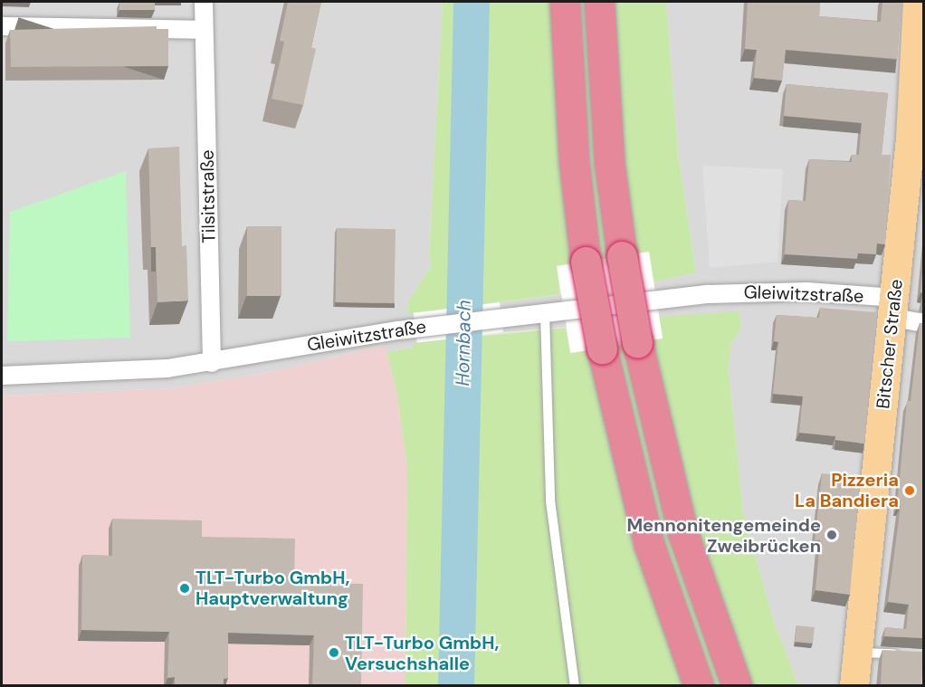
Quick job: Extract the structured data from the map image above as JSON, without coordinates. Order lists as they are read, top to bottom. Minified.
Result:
{"streets":{"main road":["Bitscher Straße"],"street":["Tilsitstraße","Gleiwitzstraße"]},"crossings":[["Tilsitstraße","Gleiwitzstraße"],["Gleiwitzstraße","Bitscher Straße"]],"water":["Hornbach"],"places":["Pizzeria La Bandiera","Mennonitengemeinde Zweibrücken","TLT-Turbo GmbH, Hauptverwaltung","TLT-Turbo GmbH, Versuchshalle"]}
